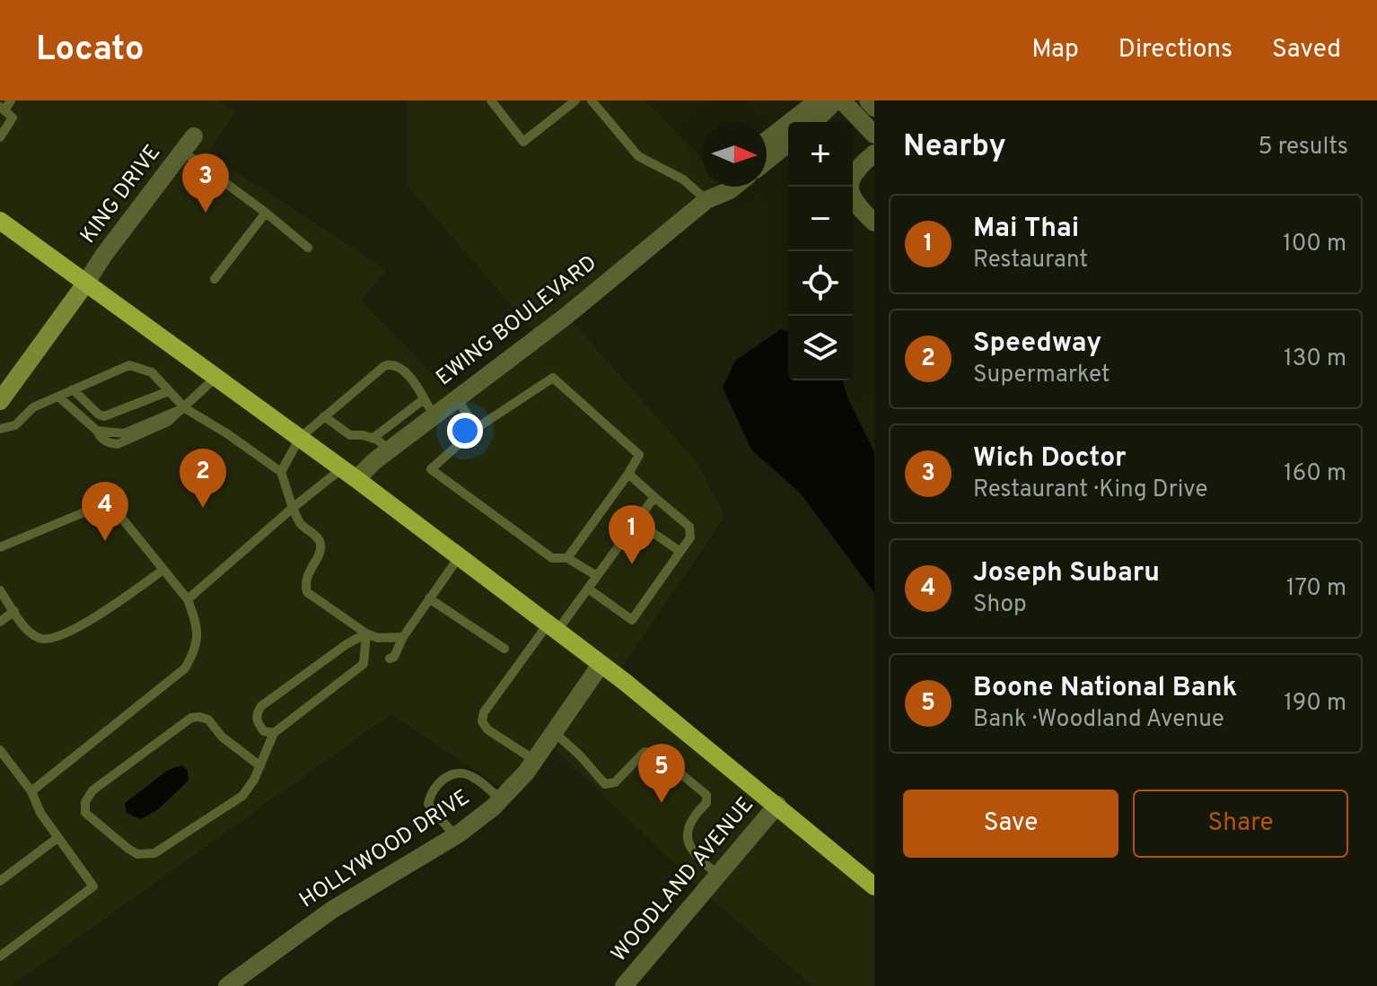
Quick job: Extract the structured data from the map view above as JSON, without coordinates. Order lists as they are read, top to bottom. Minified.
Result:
{"streets":{"street":["KING DRIVE","EWING BOULEVARD","HOLLYWOOD DRIVE","WOODLAND AVENUE"]},"north":"right","page":{"header":"Locato","nav":["Map","Directions","Saved"],"heading":["Nearby","5 results"],"map_buttons":["+","−"],"pins":["3","2","4","1","5"],"list":[{"mark":"1","name":"Mai Thai","note":"Restaurant","value":"100 m"},{"mark":"2","name":"Speedway","note":"Supermarket","value":"130 m"},{"mark":"3","name":"Wich Doctor","note":"Restaurant · King Drive","value":"160 m"},{"mark":"4","name":"Joseph Subaru","note":"Shop","value":"170 m"},{"mark":"5","name":"Boone National Bank","note":"Bank · Woodland Avenue","value":"190 m"}],"buttons":["Save","Share"]}}
